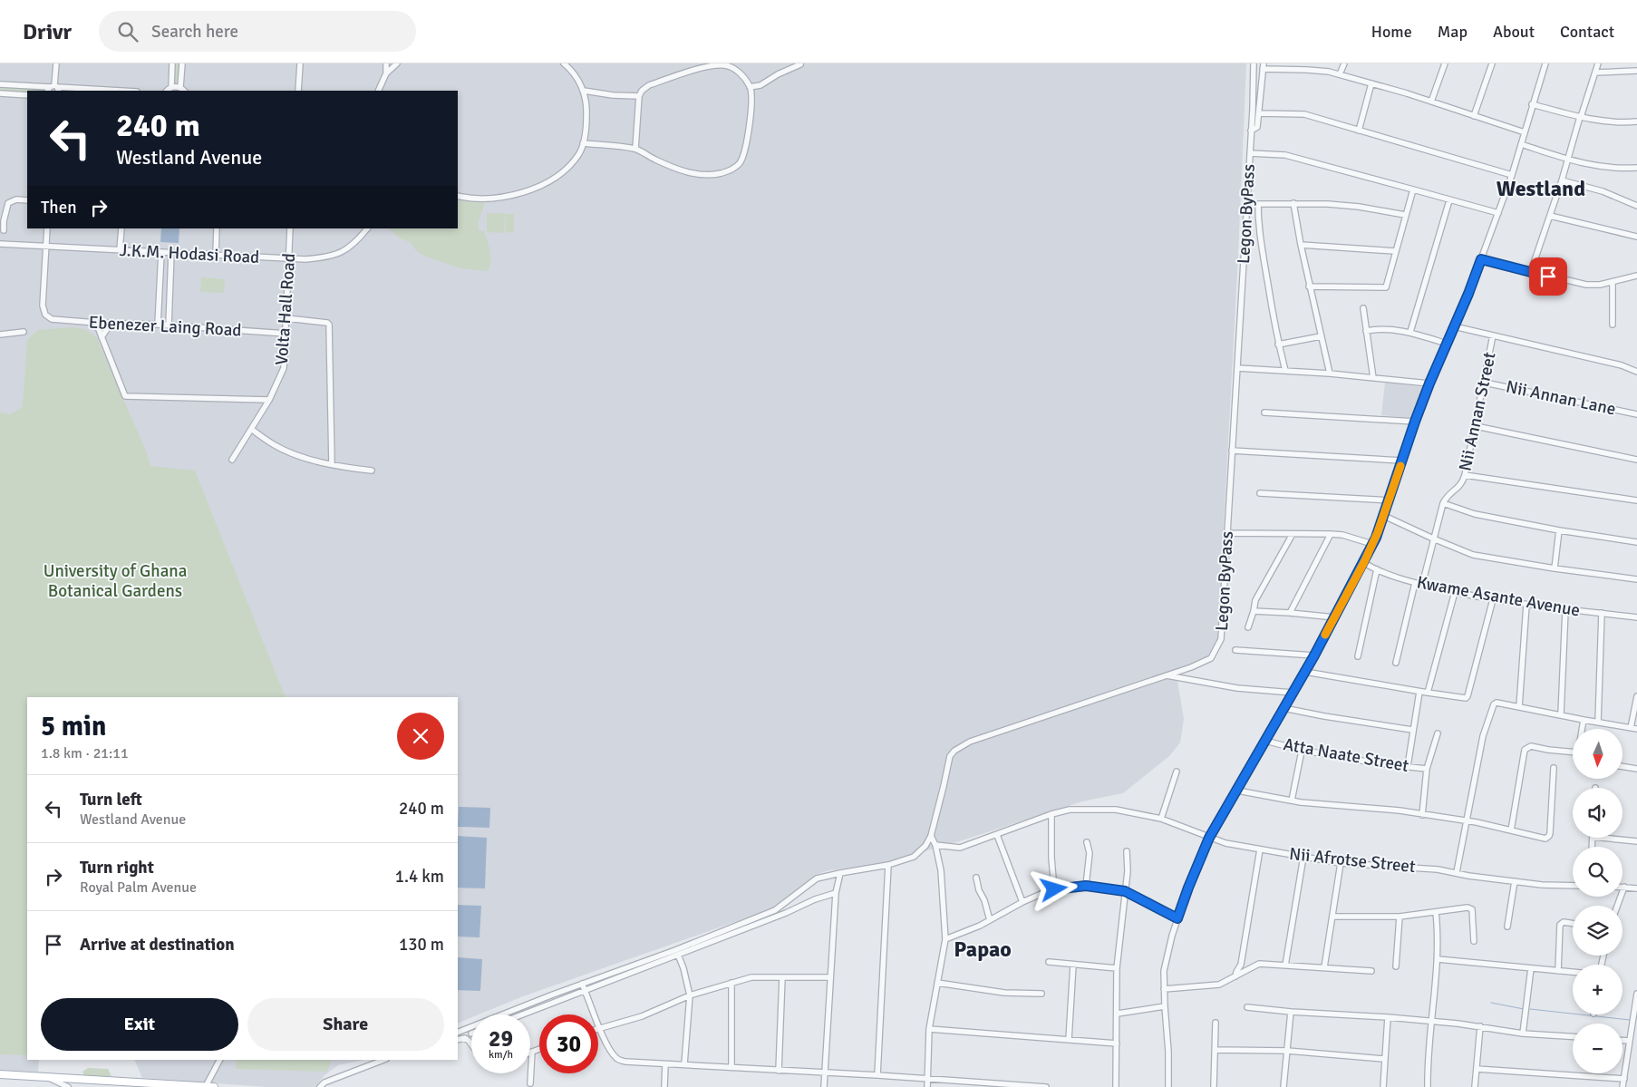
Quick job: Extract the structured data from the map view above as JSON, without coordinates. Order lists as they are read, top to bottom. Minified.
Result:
{"streets":{"street":["Legon ByPass","J.K.M. Hodasi Road","Volta Hall Road","Ebenezer Laing Road","Nii Annan Lane","Nii Annan Street","Kwame Asante Avenue","Atta Naate Street","Nii Afrotse Street"]},"crossings":[["J.K.M. Hodasi Road","Volta Hall Road"],["J.K.M. Hodasi Road","Ebenezer Laing Road"],["Volta Hall Road","Ebenezer Laing Road"],["Nii Annan Lane","Nii Annan Street"],["Nii Annan Street","Kwame Asante Avenue"]],"districts":["Westland","Papao"],"parks":["University of Ghana Botanical Gardens"],"north":"bottom","page":{"header":"Drivr","search":"Search here","nav":["Home","Map","About","Contact"],"turn":["240 m","Westland Avenue"],"then":"Then","heading":["5 min","1.8 km · 21:11"],"map_buttons":["+","−"],"list":[{"name":"Turn left","note":"Westland Avenue","value":"240 m"},{"name":"Turn right","note":"Royal Palm Avenue","value":"1.4 km"},{"name":"Arrive at destination","value":"130 m"}],"buttons":["Exit","Share"],"speed":"29 km/h","limit":"30"}}
